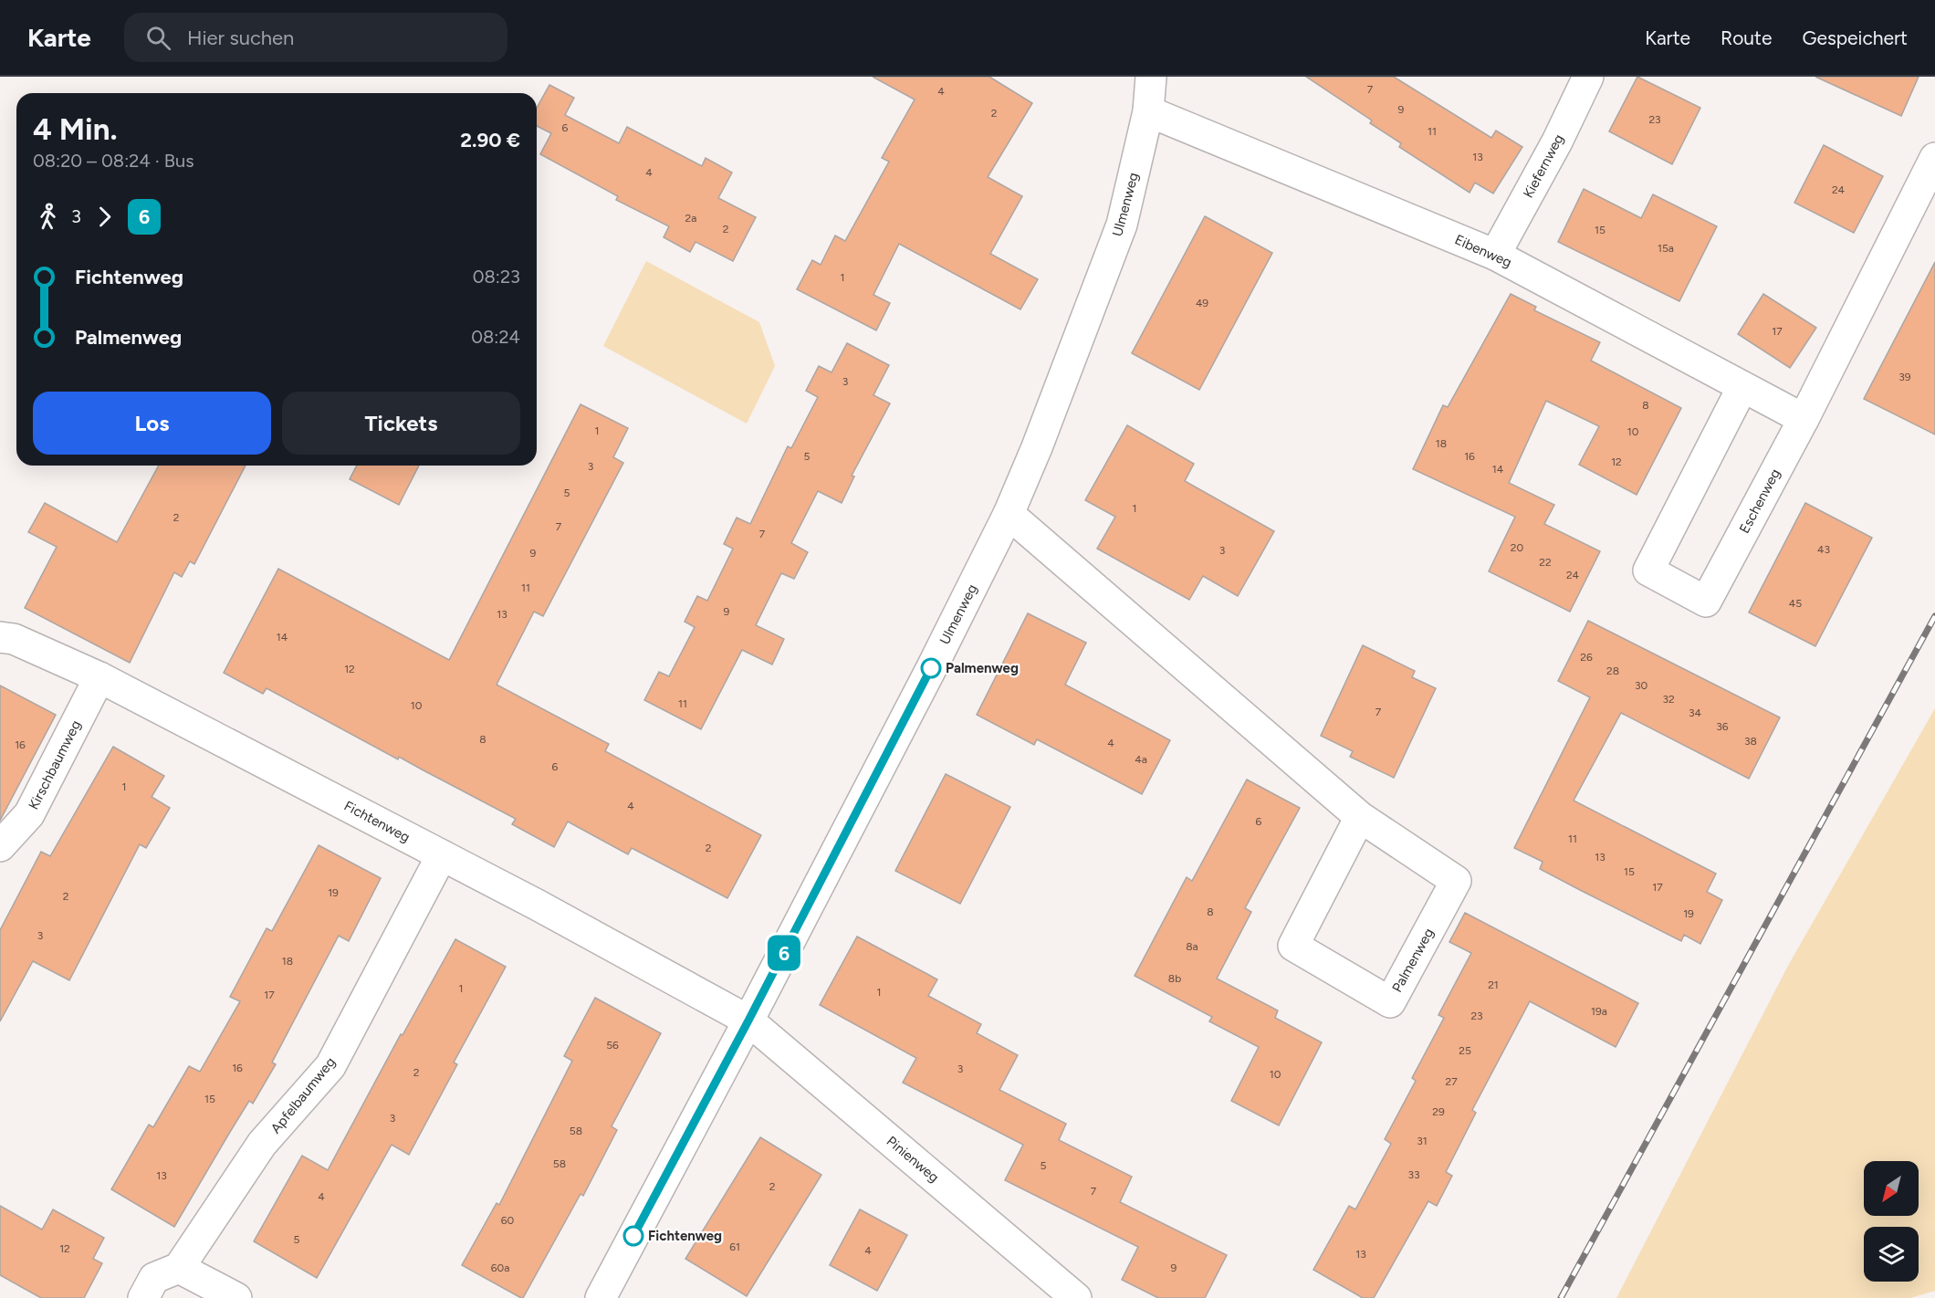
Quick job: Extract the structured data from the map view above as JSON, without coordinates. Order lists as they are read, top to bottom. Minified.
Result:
{"streets":{"street":["Kiefernweg","Ulmenweg","Eibenweg","Eschenweg","Kirschbaumweg","Fichtenweg","Palmenweg","Apfelbaumweg","Pinienweg"]},"crossings":[["Kiefernweg","Eibenweg"],["Ulmenweg","Eibenweg"],["Ulmenweg","Fichtenweg"],["Ulmenweg","Palmenweg"],["Ulmenweg","Pinienweg"],["Eibenweg","Eschenweg"],["Kirschbaumweg","Fichtenweg"],["Fichtenweg","Apfelbaumweg"],["Fichtenweg","Pinienweg"]],"places":["Palmenweg","Fichtenweg"],"lines":["bus line 6"],"house_numbers":["7","4","9","2","23","6","11","13","4","24","2a","2","15","15a","1","49","17","39","3","8","1","10","18","5","16","12","3","14","5","1","2","7","7","20","43","3","9","22","24","11","45","9","13","14","26","12","28","30","32","11","10","7","34","36","8","38","4","16","4a","6","1","4","6","11","2","13","15","17","19","2","8","19","3","8a","18","8b","21","1","1","17","19a","23","56","25","16","3","2","10","27","15","29","3","58","31","58","5","33","13","2","7","4","60","5","61","12","4","13","60a","9"],"north":"bottom left","page":{"header":"Karte","search":"Hier suchen","nav":["Karte","Route","Gespeichert"],"on_map":"6","heading":["4 Min.","08:20 – 08:24 · Bus","2.90 €"],"legs":["3","6"],"list":[{"name":"Fichtenweg","value":"08:23"},{"name":"Palmenweg","value":"08:24"}],"buttons":["Los","Tickets"]}}
